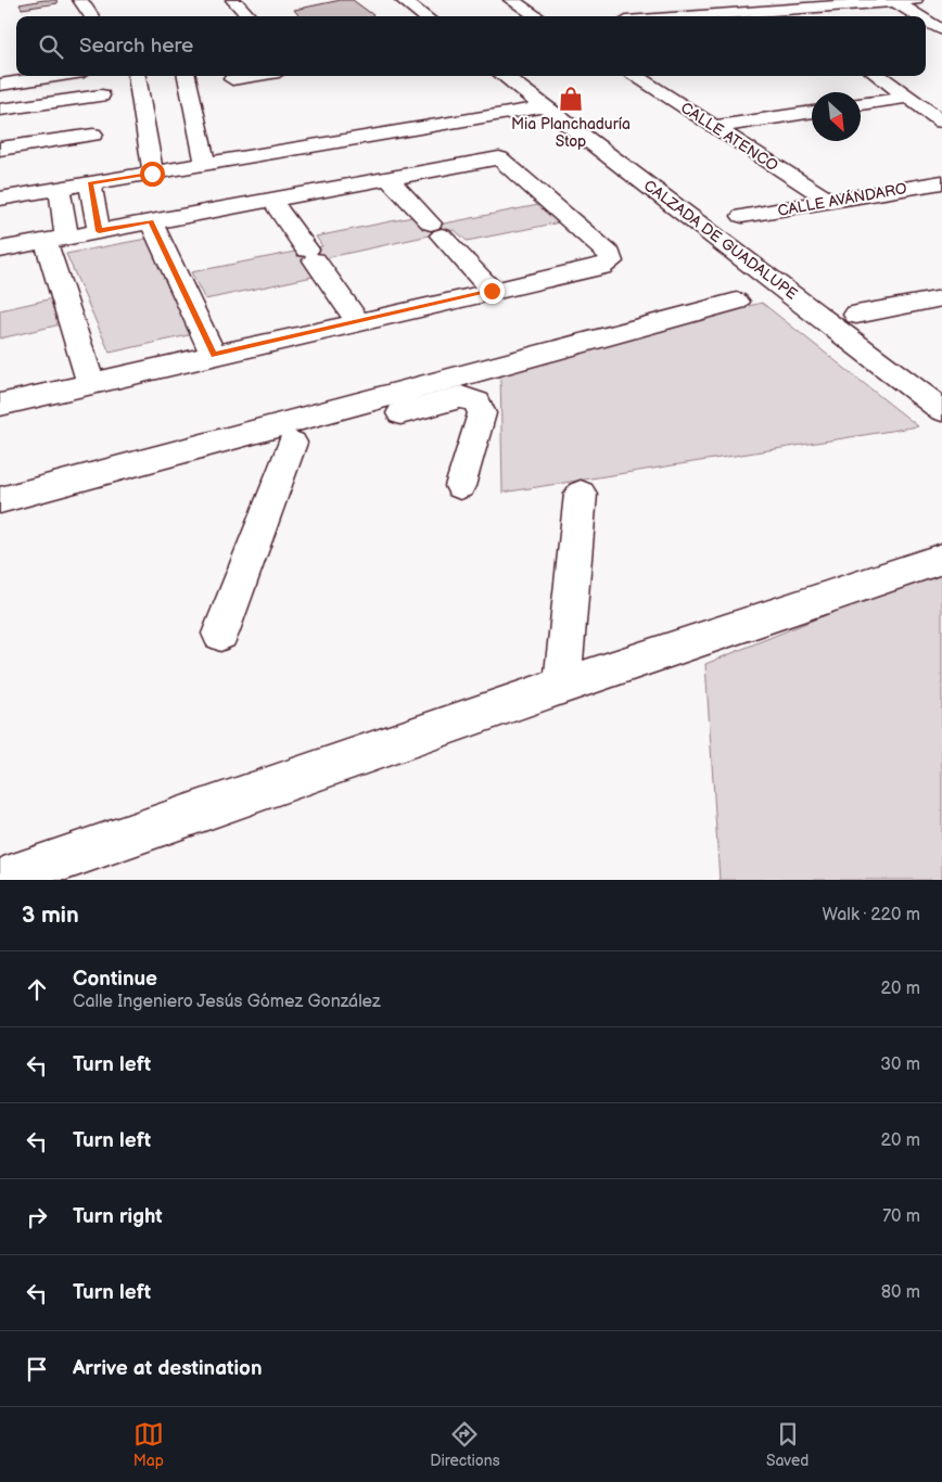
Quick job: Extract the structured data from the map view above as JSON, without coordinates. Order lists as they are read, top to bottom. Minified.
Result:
{"streets":{"street":["CALLE ATENCO","CALLE AVÁNDARO","CALZADA DE GUADALUPE"]},"crossings":[["CALLE ATENCO","CALLE AVÁNDARO"]],"places":{"shop":["Mia Planchaduría Stop"]},"north":"bottom right","page":{"search":"Search here","heading":["3 min","Walk · 220 m"],"list":[["Continue","Calle Ingeniero Jesús Gómez González","20 m"],["Turn left","30 m"],["Turn left","20 m"],["Turn right","70 m"],["Turn left","80 m"],"Arrive at destination"],"nav":["Map","Directions","Saved"]}}
